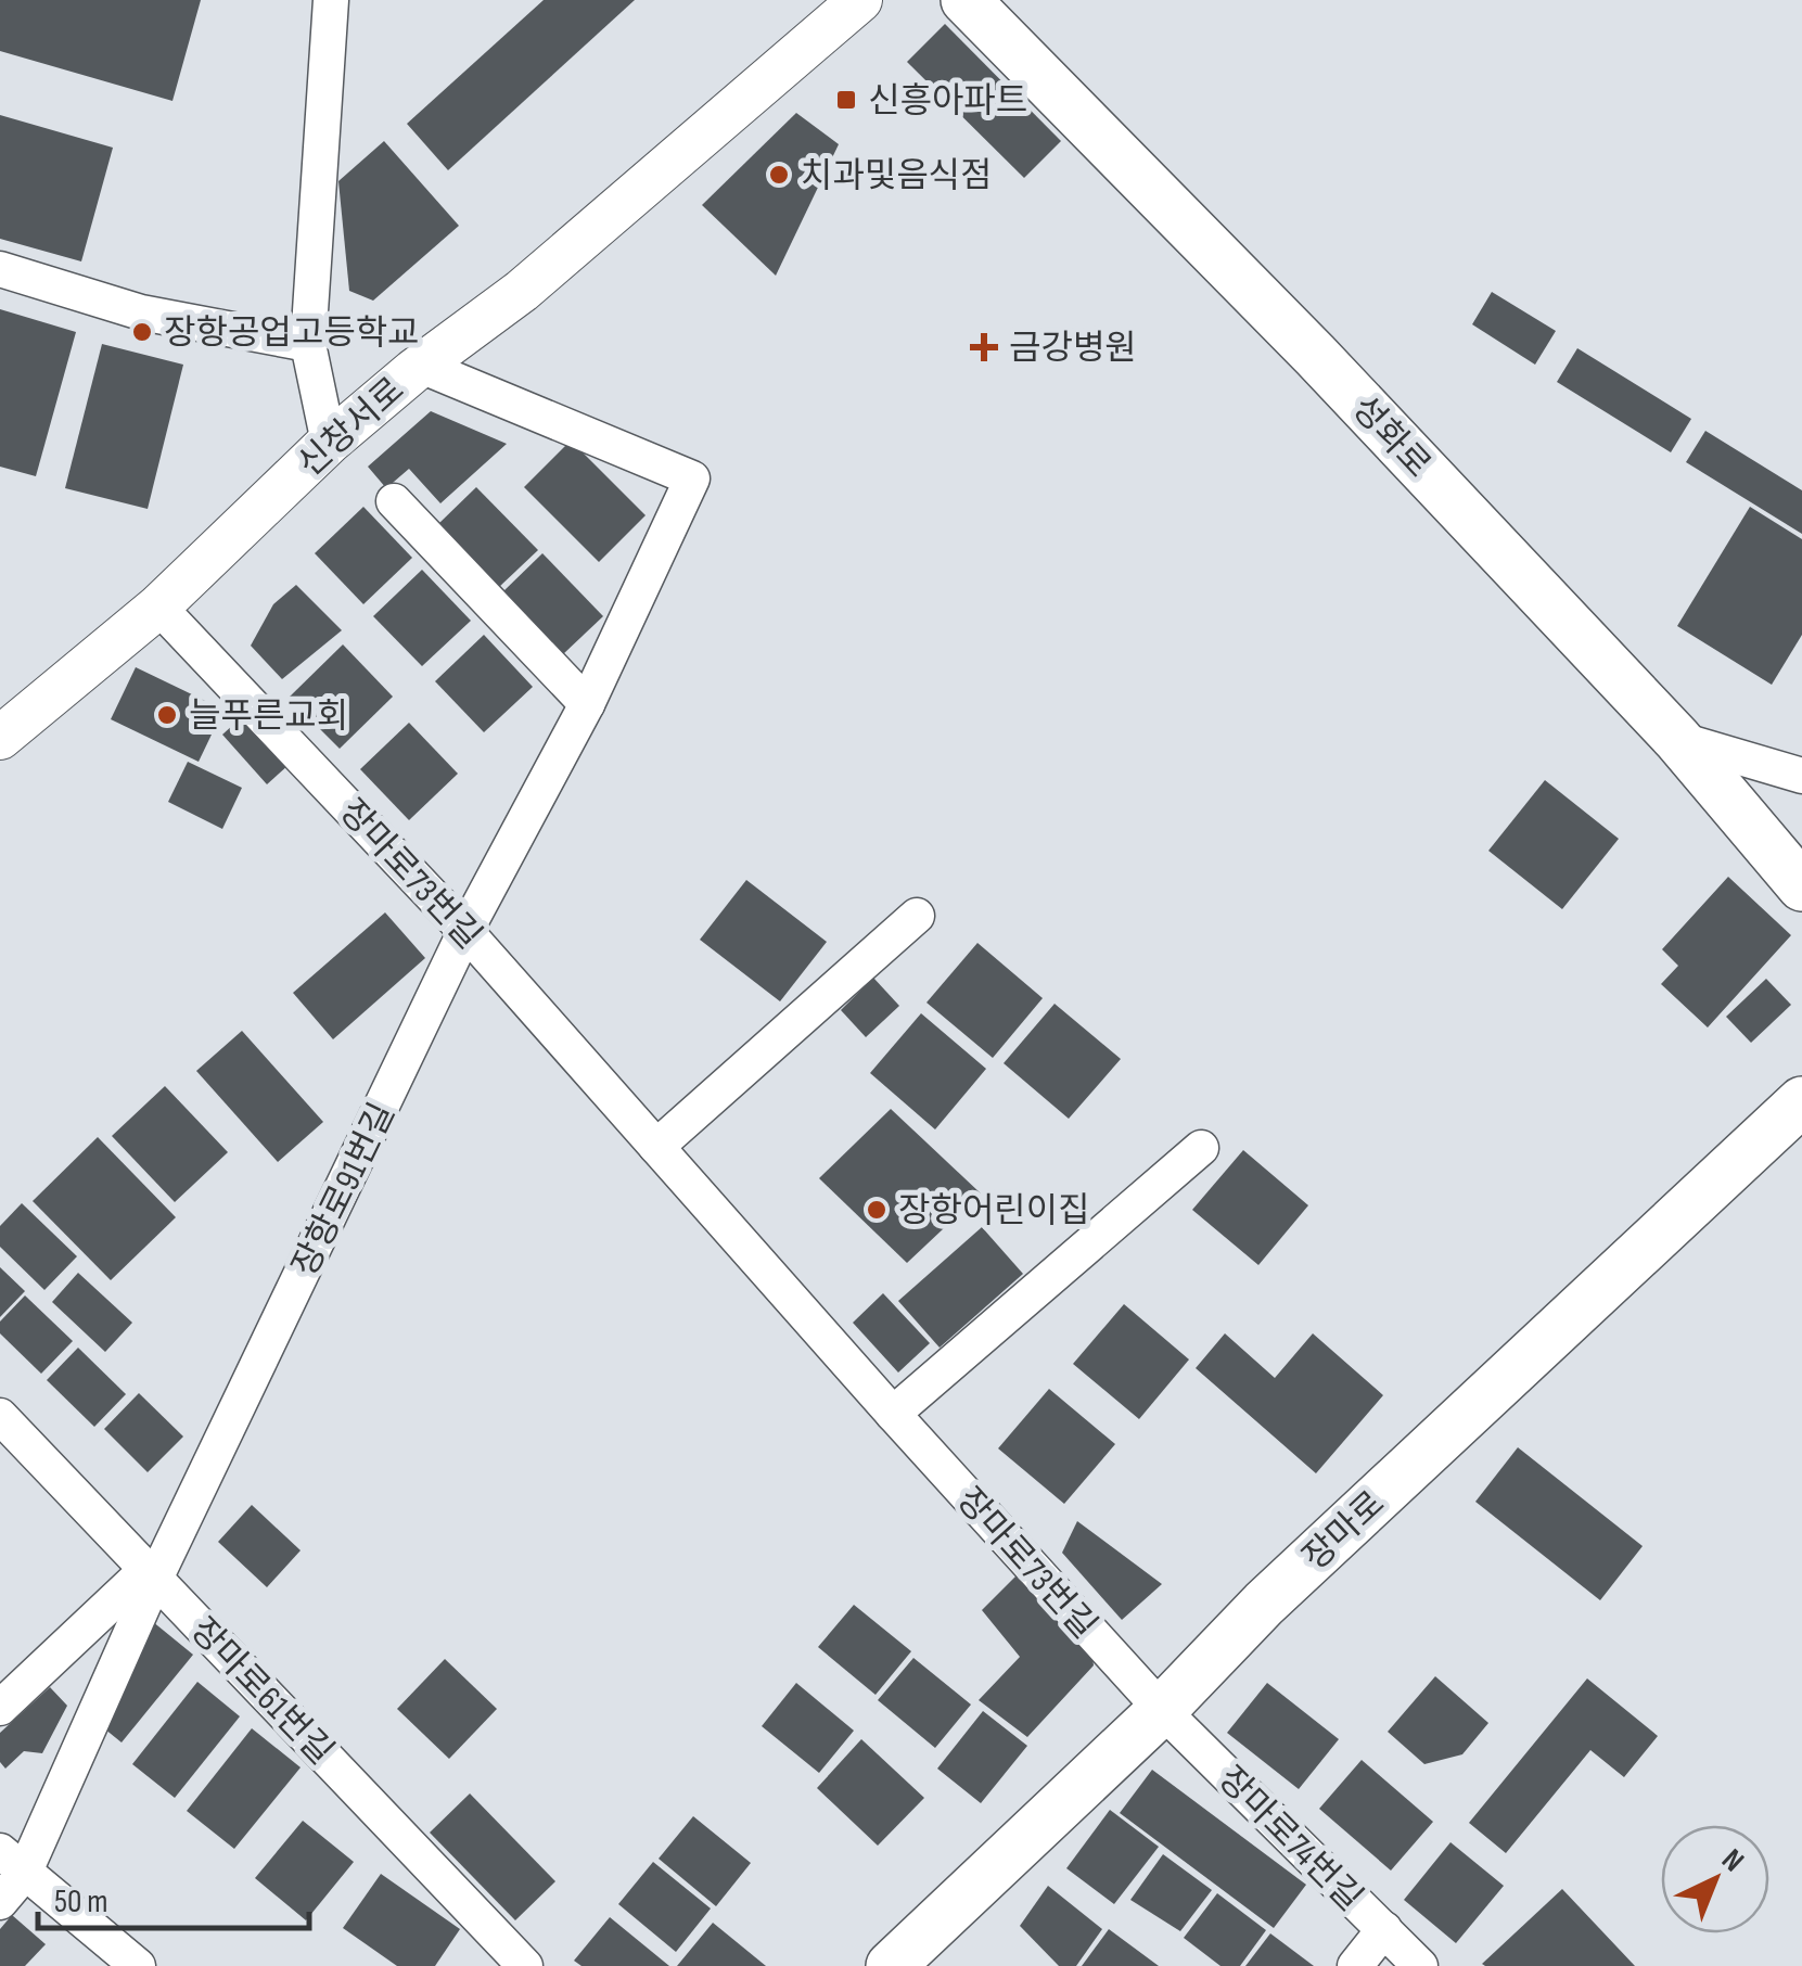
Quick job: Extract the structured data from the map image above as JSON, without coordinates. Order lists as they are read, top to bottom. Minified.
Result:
{"streets":{"main road":["성화로","장마로"],"street":["신창서로","장마로73번길","장항로91번길","장마로61번길","장마로74번길"]},"crossings":[["신창서로","장마로73번길"],["신창서로","장항로91번길"],["장마로73번길","장항로91번길"],["장마로73번길","장마로"],["장마로73번길","장마로74번길"],["장항로91번길","장마로61번길"],["장마로","장마로74번길"]],"places":{"transit":["신흥아파트"],"other":["치과및음식점","장항공업고등학교","늘푸른교회","장항어린이집"],"health":["금강병원"]},"scale_bar":"50 m","north":"top right"}
